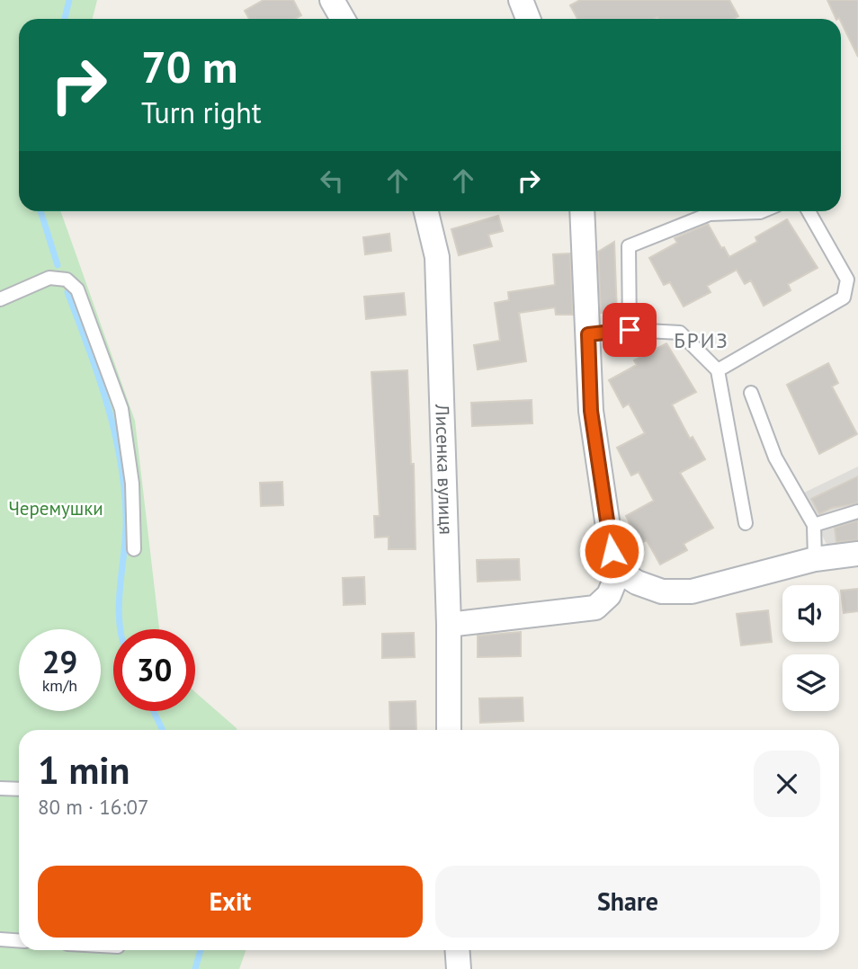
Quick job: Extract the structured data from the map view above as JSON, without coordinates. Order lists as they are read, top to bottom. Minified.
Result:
{"streets":{"street":["Лисенка вулиця"]},"districts":["БРИЗ"],"parks":["Черемушки"],"page":{"turn":["70 m","Turn right"],"speed":"29 km/h","limit":"30","heading":["1 min","80 m · 16:07"],"buttons":["Exit","Share"]}}
